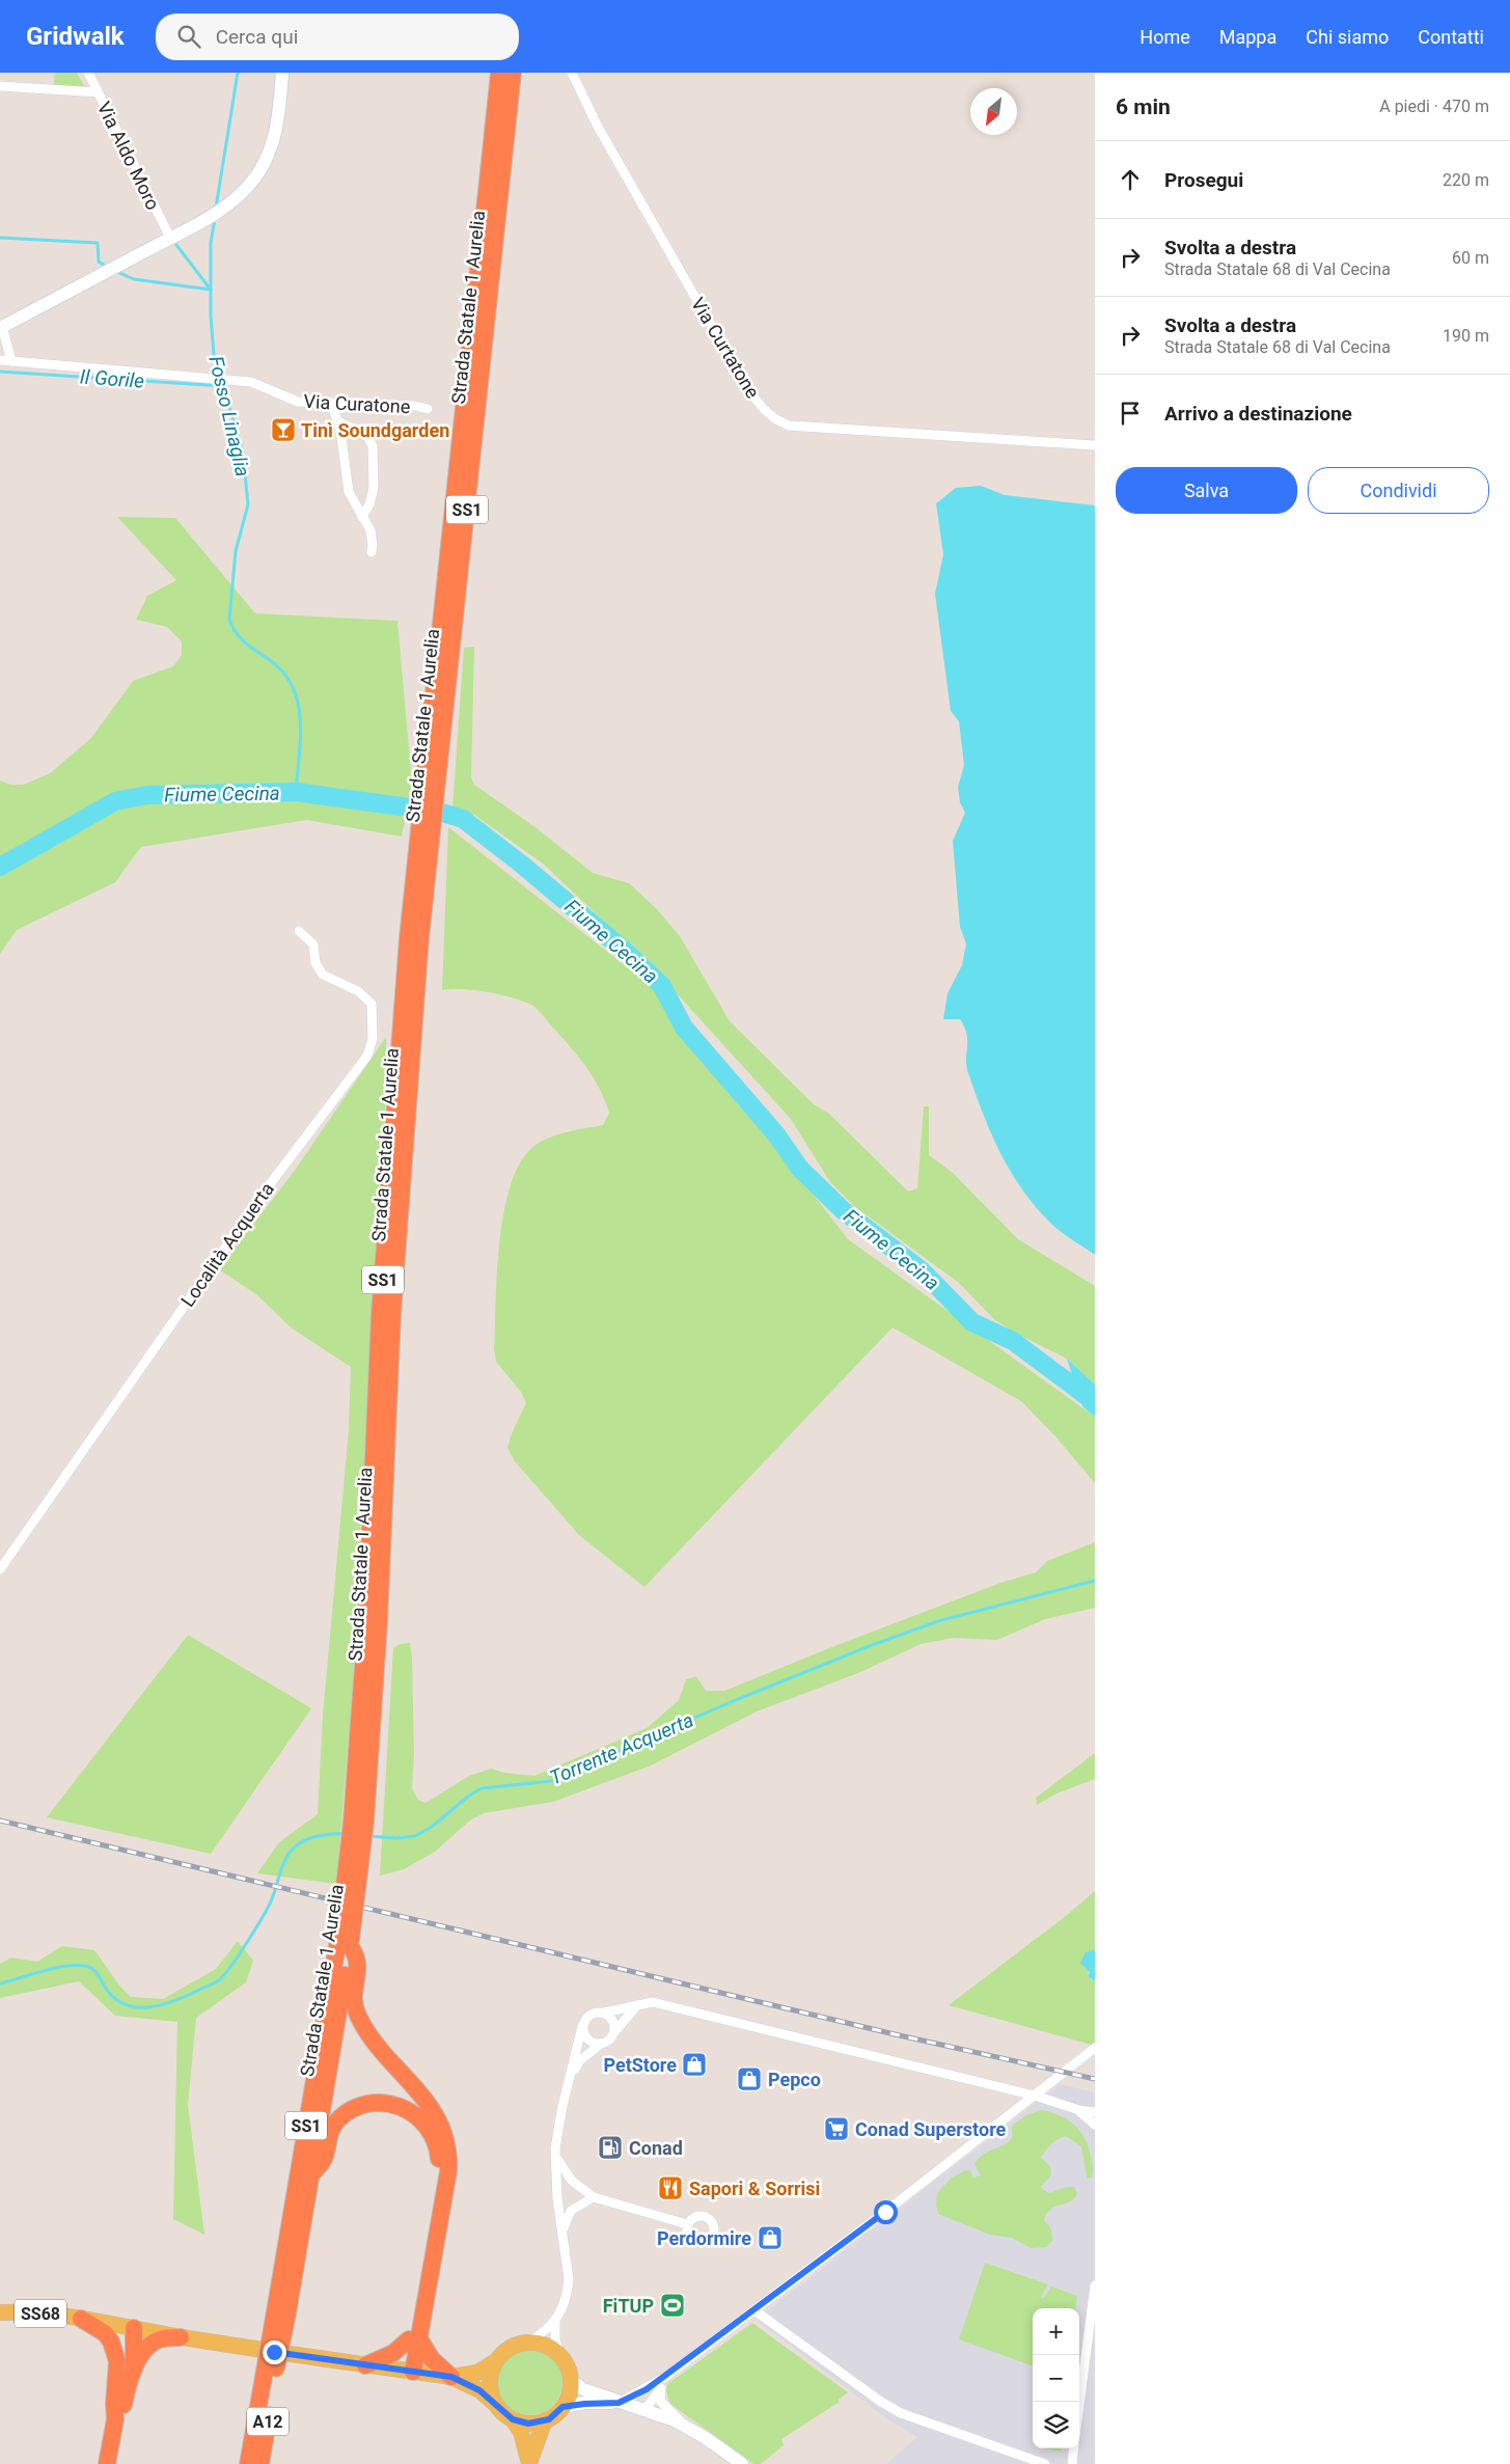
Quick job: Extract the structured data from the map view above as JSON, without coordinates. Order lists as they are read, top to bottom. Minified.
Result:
{"streets":{"highway":["Strada Statale 1 Aurelia","SS1","A12"],"main road":["SS68"],"street":["Via Aldo Moro","Via Curtatone","Via Curatone","Località Acquerta"]},"crossings":[["Strada Statale 1 Aurelia","SS1"]],"water":["Il Gorile","Fosso Linaglia","Fiume Cecina","Torrente Acquerta"],"places":{"bar":["Tinì Soundgarden"],"shop":["PetStore","Pepco","Perdormire"],"supermarket":["Conad Superstore"],"fuel station":["Conad"],"restaurant":["Sapori & Sorrisi"],"sports":["FiTUP"]},"north":"bottom left","page":{"header":"Gridwalk","search":"Cerca qui","nav":["Home","Mappa","Chi siamo","Contatti"],"heading":["6 min","A piedi · 470 m"],"list":[["Prosegui","220 m"],["Svolta a destra","Strada Statale 68 di Val Cecina","60 m"],["Svolta a destra","Strada Statale 68 di Val Cecina","190 m"],"Arrivo a destinazione"],"buttons":["Salva","Condividi"],"map_buttons":["+","−"]}}
